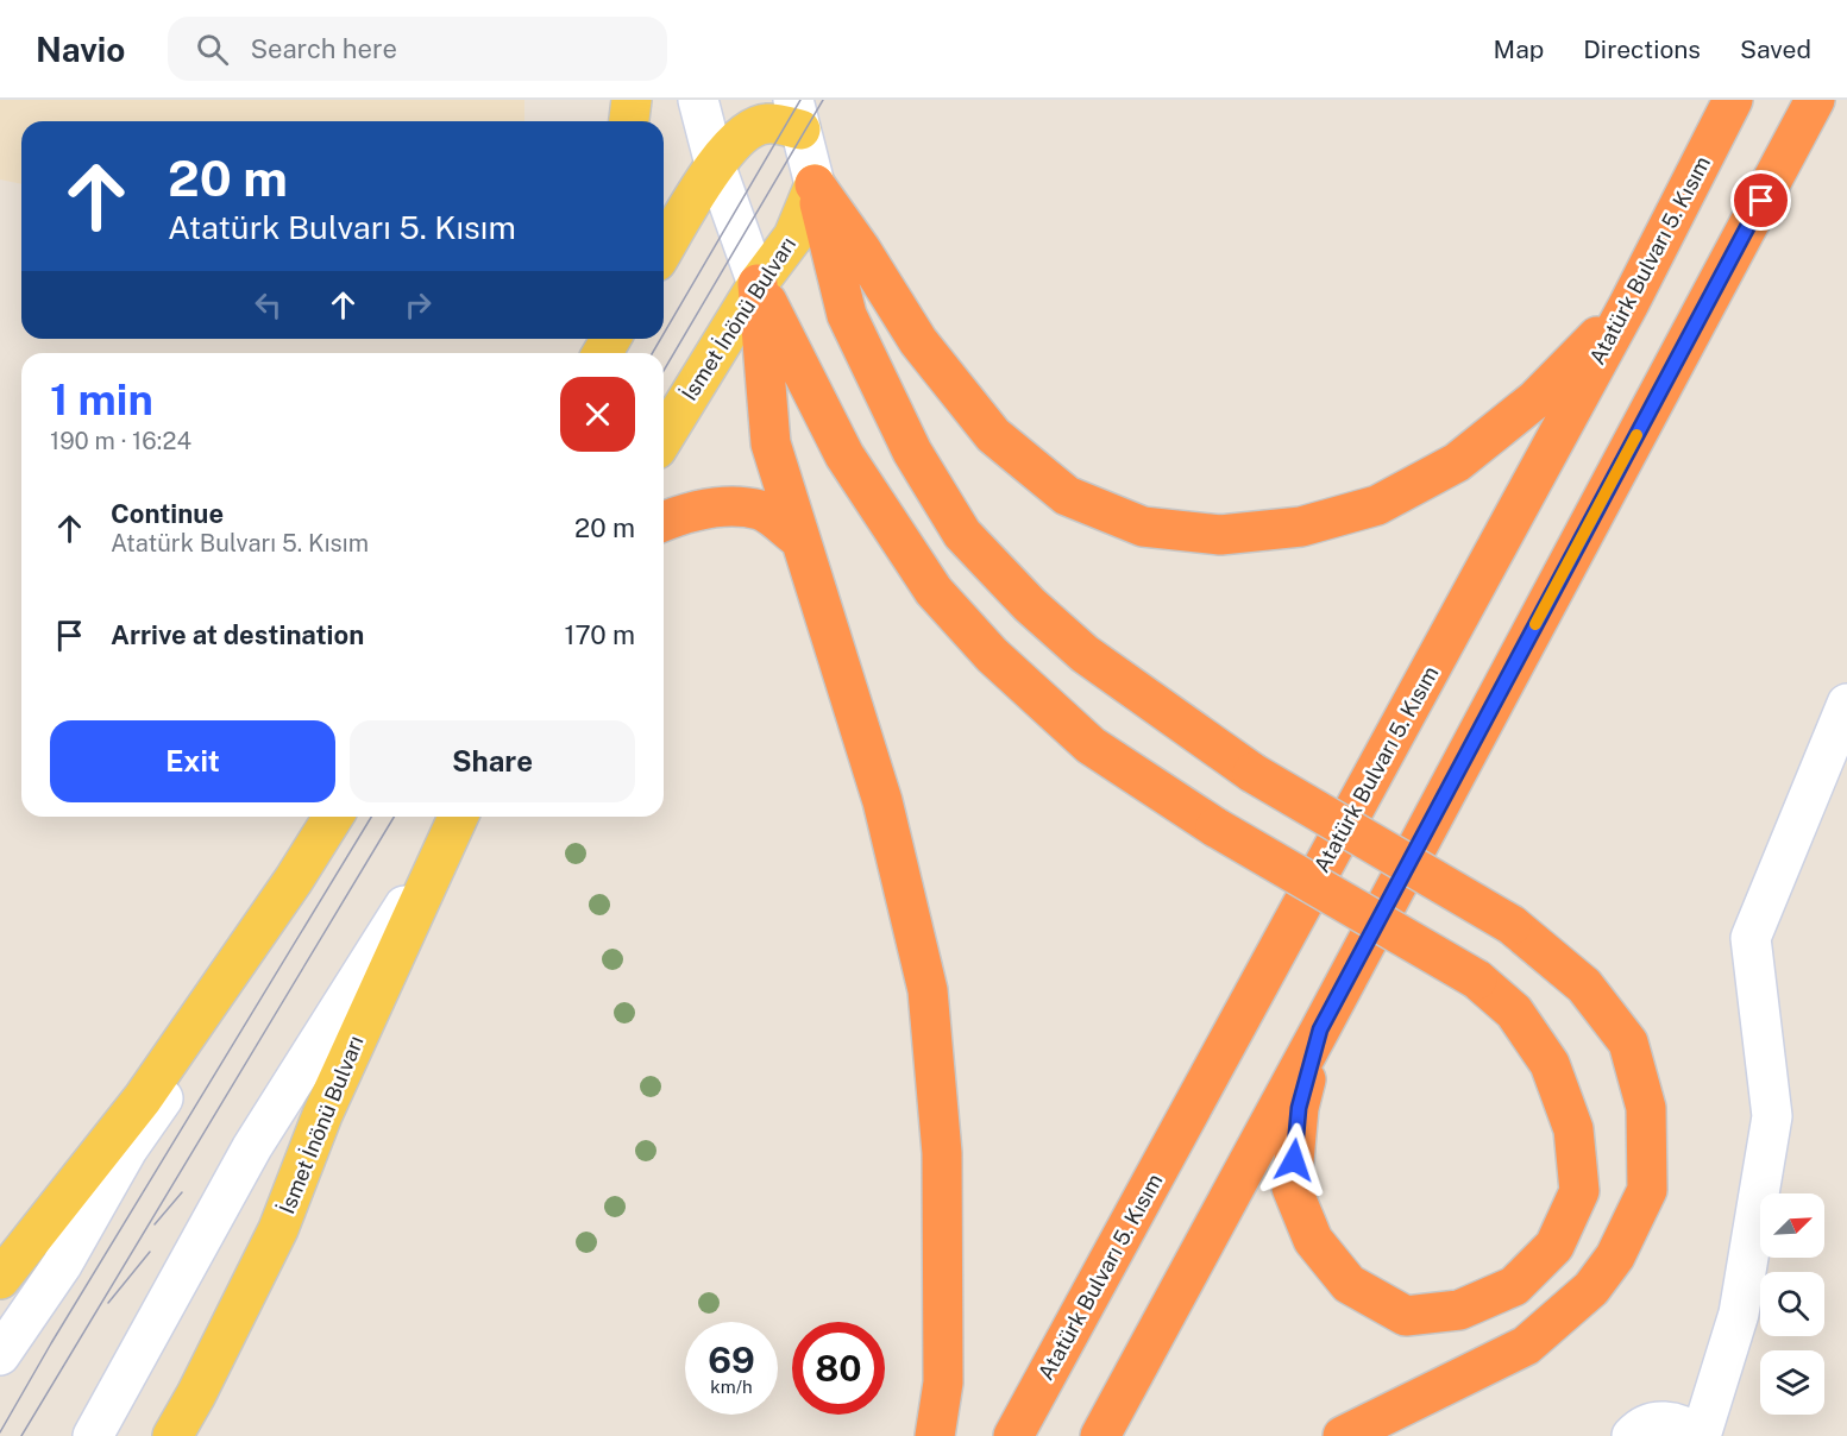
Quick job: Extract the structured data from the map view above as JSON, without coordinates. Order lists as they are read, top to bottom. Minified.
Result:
{"streets":{"highway":["Atatürk Bulvarı 5. Kısım"],"main road":["İsmet İnönü Bulvarı"]},"north":"top right","page":{"header":"Navio","search":"Search here","nav":["Map","Directions","Saved"],"turn":["20 m","Atatürk Bulvarı 5. Kısım"],"heading":["1 min","190 m · 16:24"],"list":[{"name":"Continue","note":"Atatürk Bulvarı 5. Kısım","value":"20 m"},{"name":"Arrive at destination","value":"170 m"}],"buttons":["Exit","Share"],"speed":"69 km/h","limit":"80"}}
